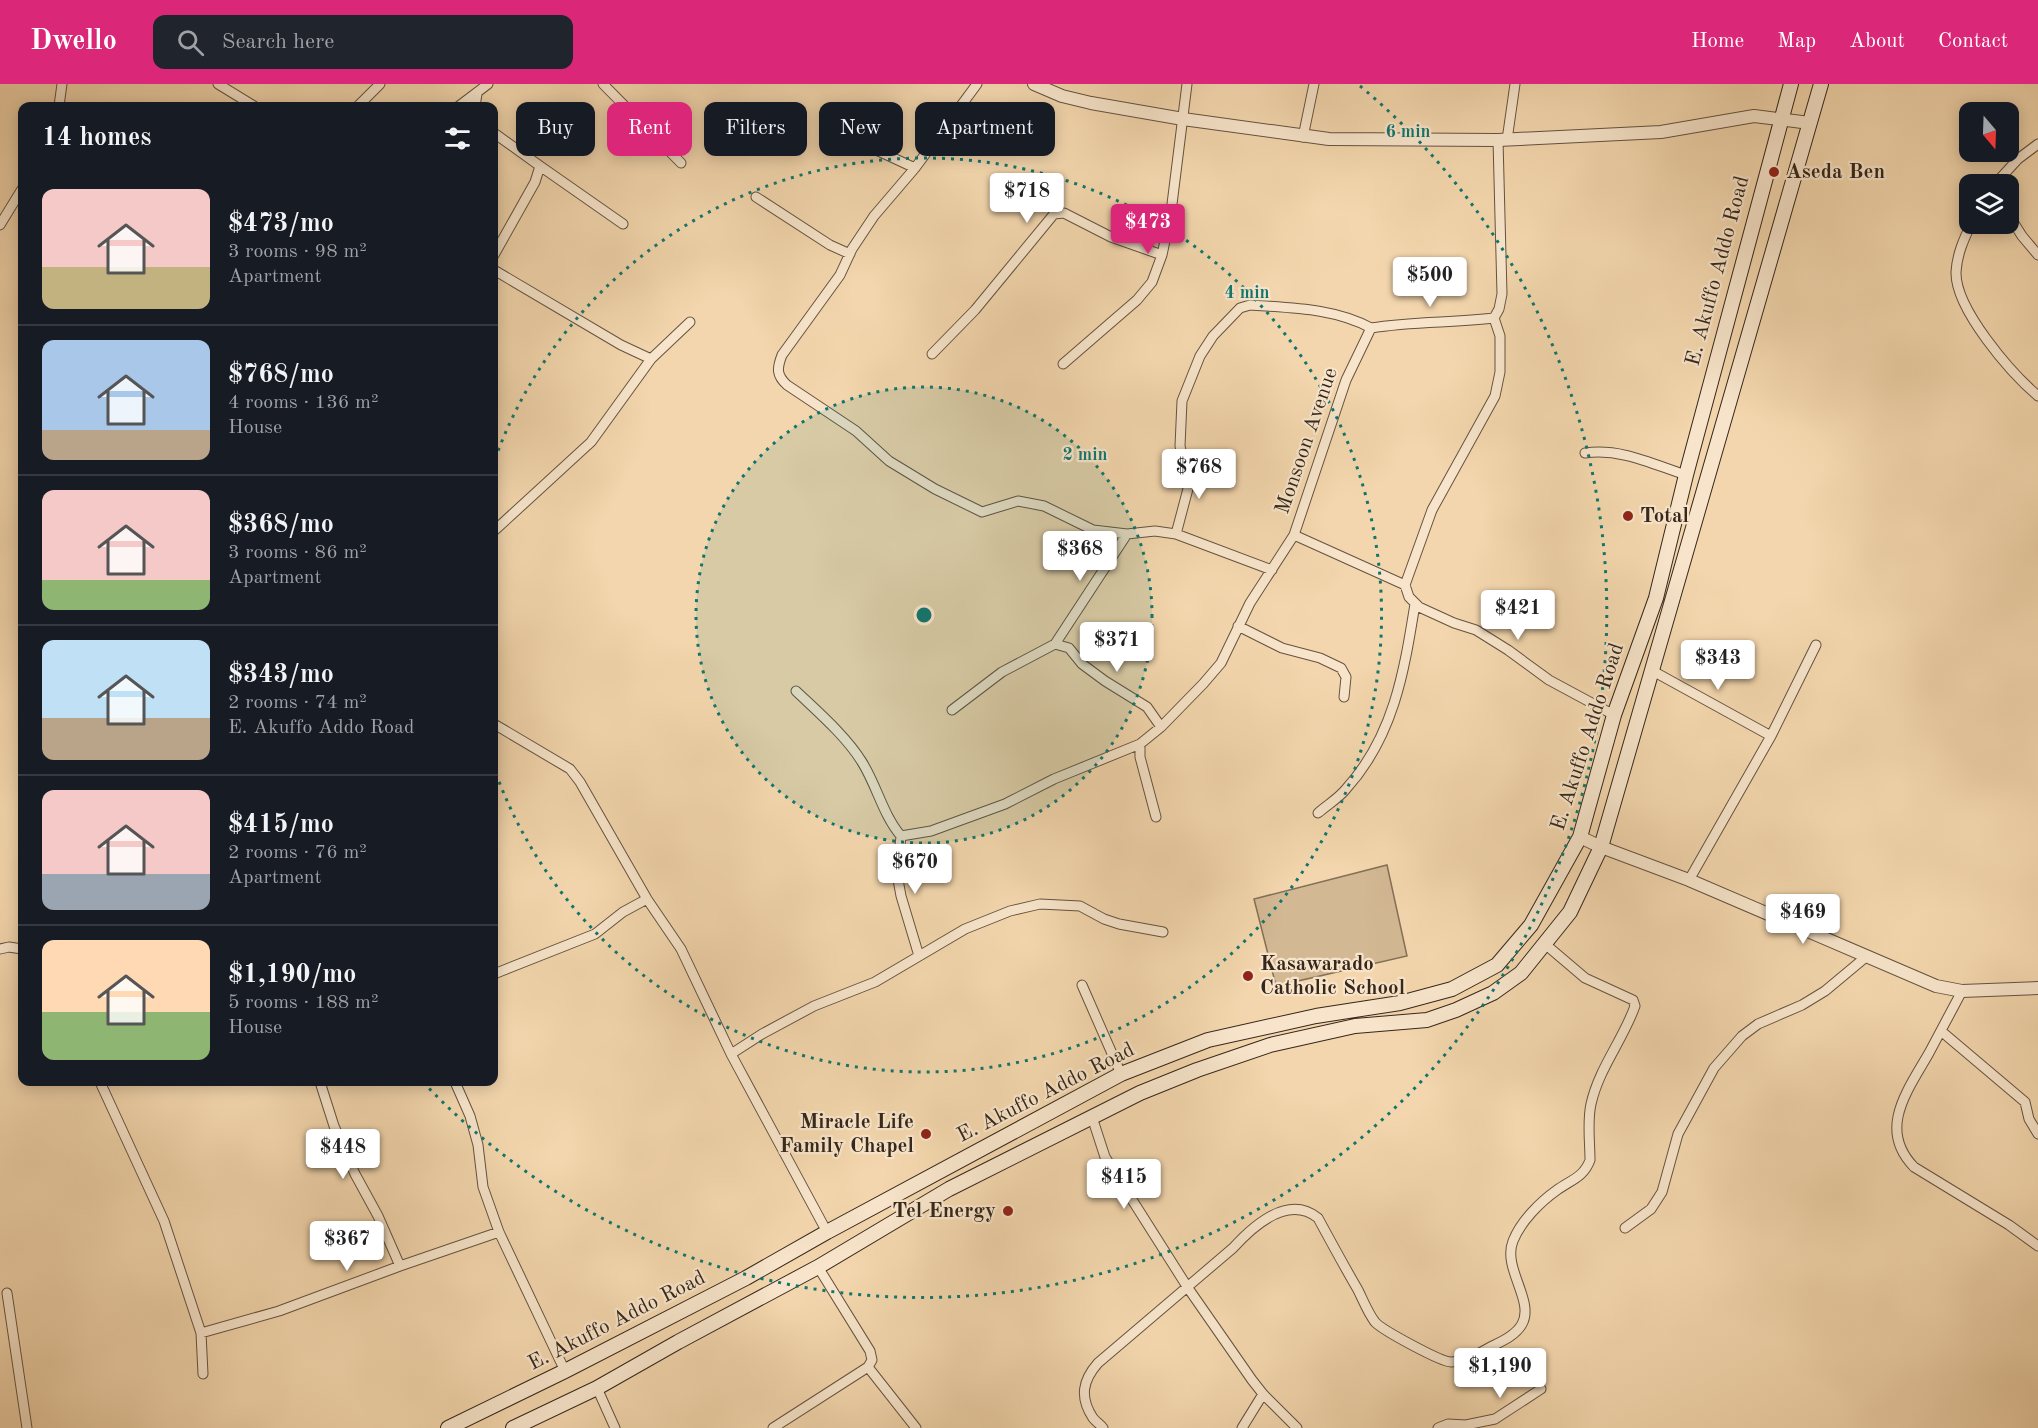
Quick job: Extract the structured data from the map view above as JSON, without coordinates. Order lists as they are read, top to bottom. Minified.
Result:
{"streets":{"main road":["E. Akuffo Addo Road"],"street":["Monsoon Avenue"]},"places":["Aseda Ben","Total","Kasawarado Catholic School","Miracle Life Family Chapel","Tel Energy"],"north":"bottom","page":{"header":"Dwello","search":"Search here","nav":["Home","Map","About","Contact"],"chip":["Buy","Rent","Filters","New","Apartment"],"heading":"14 homes","price":["$718","$473","$500","$768","$368","$421","$371","$343","$670","$469","$448","$415","$367","$1,190"],"list":[{"name":"$473/mo","note":"3 rooms · 98 m² · Apartment"},{"name":"$768/mo","note":"4 rooms · 136 m² · House"},{"name":"$368/mo","note":"3 rooms · 86 m² · Apartment"},{"name":"$343/mo","note":"2 rooms · 74 m² · E. Akuffo Addo Road"},{"name":"$415/mo","note":"2 rooms · 76 m² · Apartment"},{"name":"$1,190/mo","note":"5 rooms · 188 m² · House"}]},"rings":["6 min","4 min","2 min"]}
